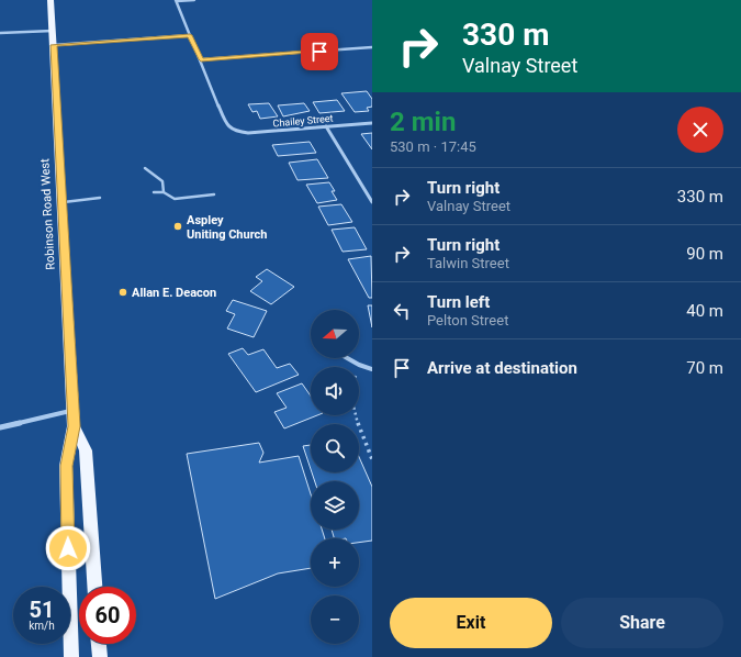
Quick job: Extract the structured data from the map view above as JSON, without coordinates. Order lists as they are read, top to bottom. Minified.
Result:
{"streets":{"main road":["Robinson Road West"],"street":["Chailey Street"]},"places":["Aspley Uniting Church","Allan E. Deacon"],"north":"left","page":{"turn":["330 m","Valnay Street"],"heading":["2 min","530 m · 17:45"],"list":[{"name":"Turn right","note":"Valnay Street","value":"330 m"},{"name":"Turn right","note":"Talwin Street","value":"90 m"},{"name":"Turn left","note":"Pelton Street","value":"40 m"},{"name":"Arrive at destination","value":"70 m"}],"map_buttons":["+","−"],"speed":"51 km/h","limit":"60","buttons":["Exit","Share"]}}
